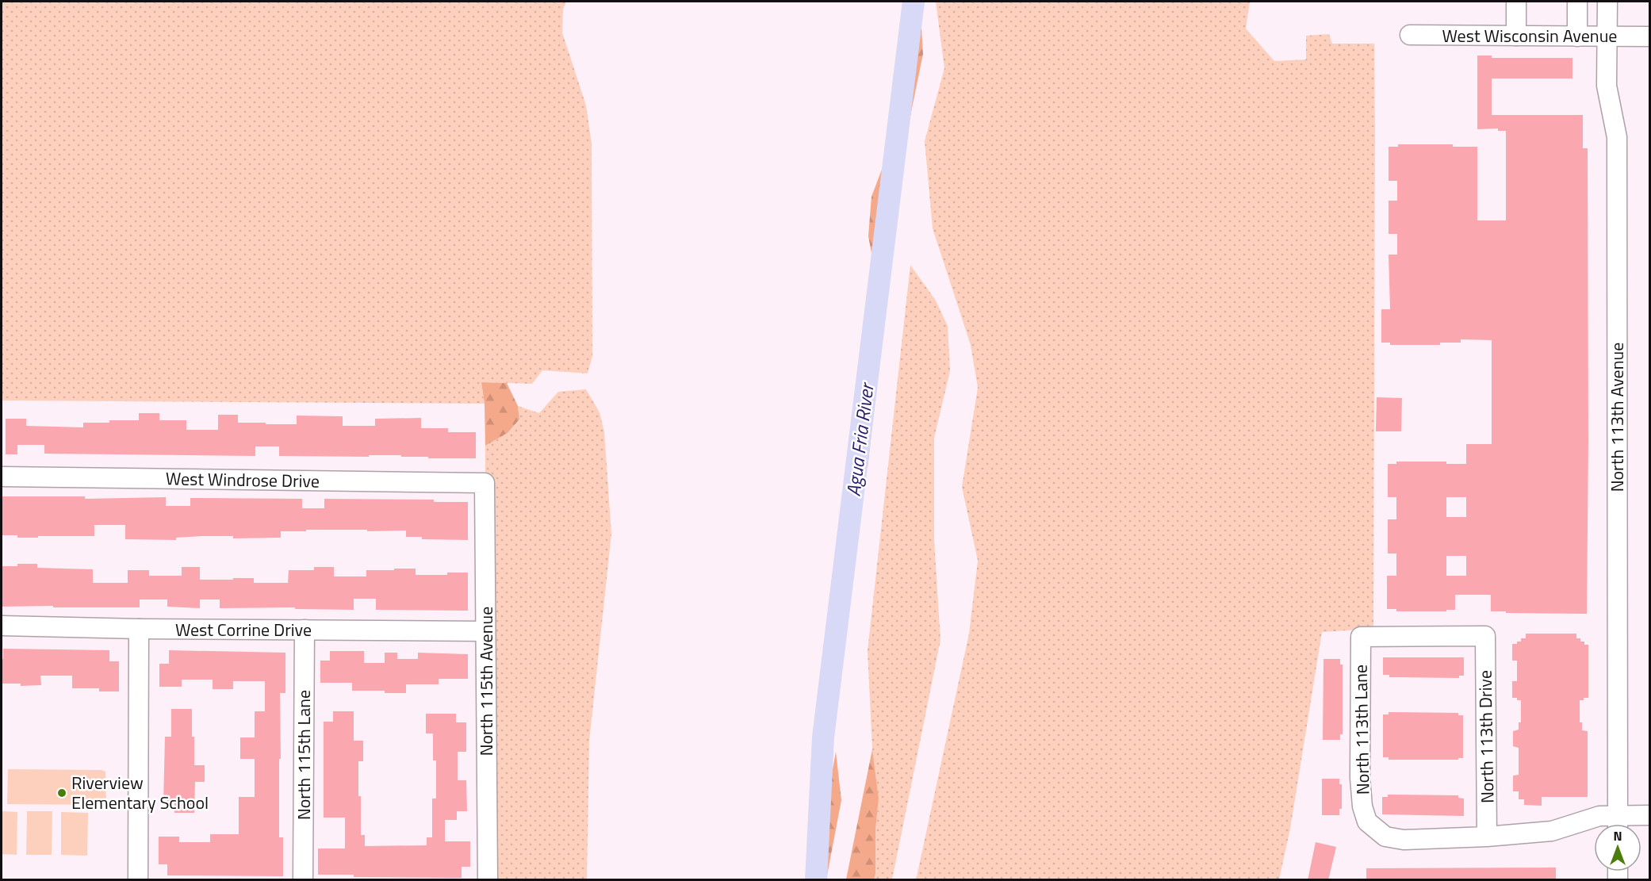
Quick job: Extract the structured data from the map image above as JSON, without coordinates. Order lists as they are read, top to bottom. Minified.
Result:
{"streets":{"street":["West Wisconsin Avenue","North 113th Avenue","West Windrose Drive","West Corrine Drive","North 115th Avenue","North 113th Lane","North 113th Drive","North 115th Lane"]},"crossings":[["West Wisconsin Avenue","North 113th Avenue"],["West Windrose Drive","North 115th Avenue"],["West Corrine Drive","North 115th Avenue"],["West Corrine Drive","North 115th Lane"],["North 113th Lane","North 113th Drive"]],"water":["Agua Fria River"],"places":["Riverview Elementary School"],"north":"top"}
